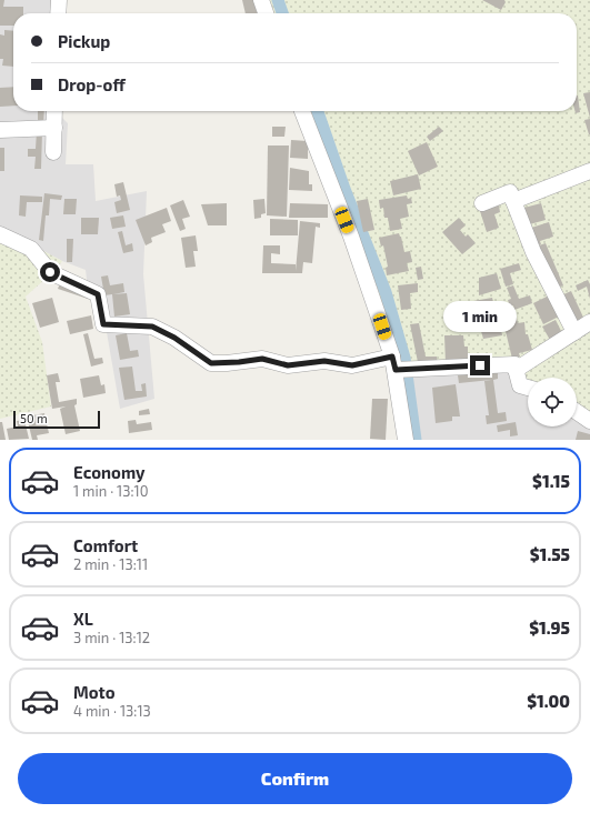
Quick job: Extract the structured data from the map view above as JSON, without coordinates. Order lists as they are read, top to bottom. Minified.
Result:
{"scale_bar":"50 m","page":{"banner":["Pickup","Drop-off"],"bubble":"1 min","scale":"50 m","list":[{"name":"Economy","note":"1 min · 13:10","value":"$1.15"},{"name":"Comfort","note":"2 min · 13:11","value":"$1.55"},{"name":"XL","note":"3 min · 13:12","value":"$1.95"},{"name":"Moto","note":"4 min · 13:13","value":"$1.00"}],"buttons":"Confirm"}}
